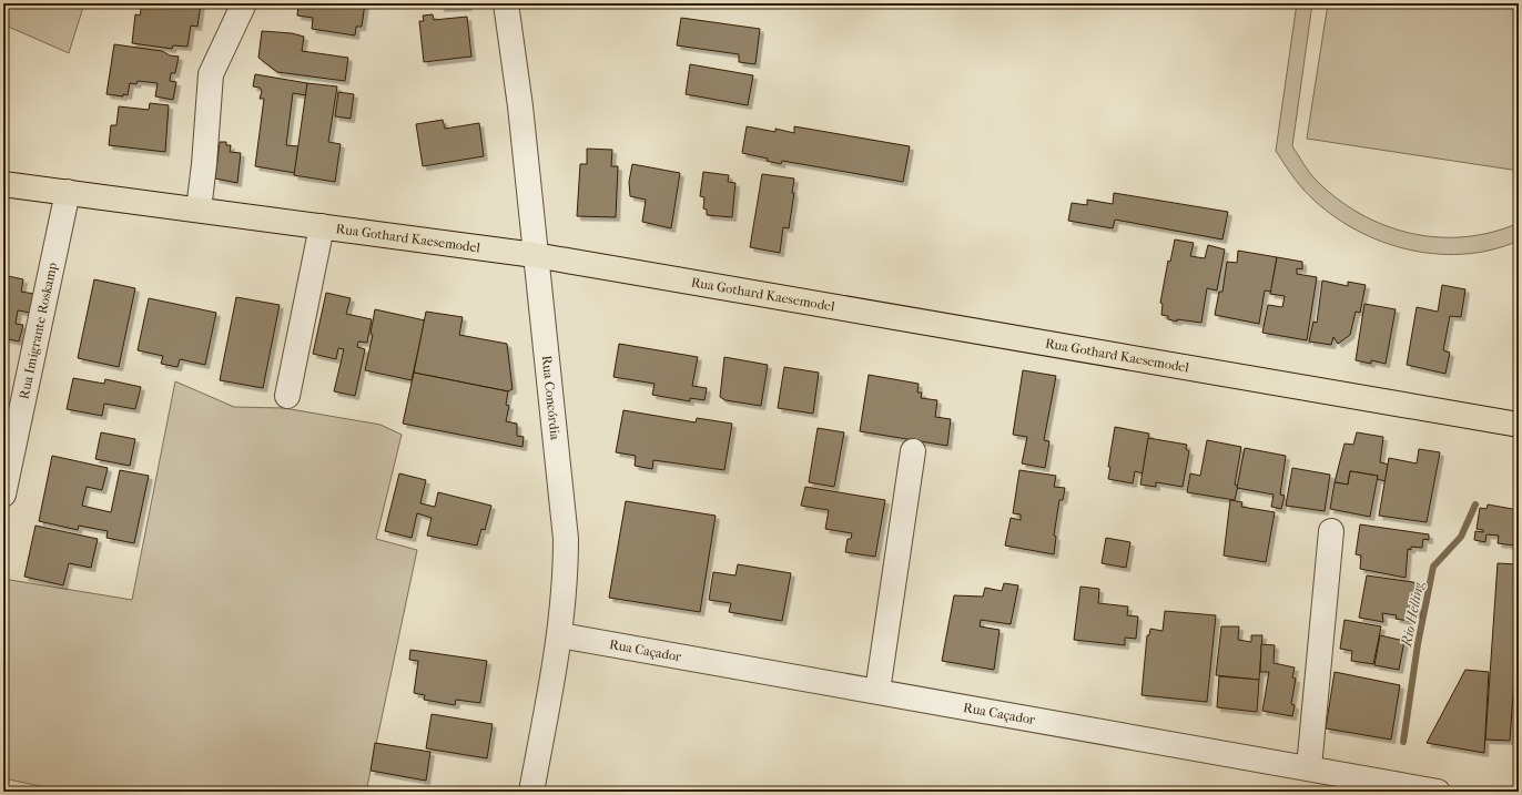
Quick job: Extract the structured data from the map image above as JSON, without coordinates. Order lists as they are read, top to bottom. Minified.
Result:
{"streets":{"main road":["Rua Gothard Kaesemodel"],"street":["Rua Imigrante Roskamp","Rua Concórdia","Rua Caçador"]},"crossings":[["Rua Gothard Kaesemodel","Rua Imigrante Roskamp"],["Rua Gothard Kaesemodel","Rua Concórdia"],["Rua Concórdia","Rua Caçador"]],"water":["Rio Helling"]}
